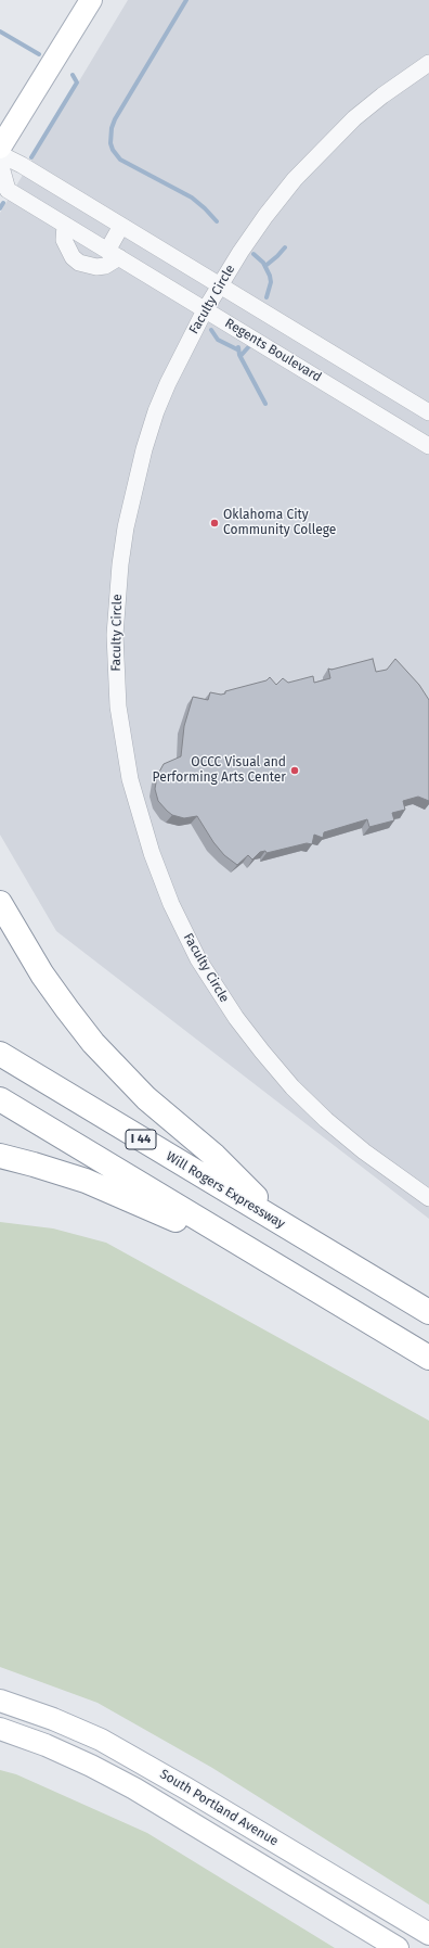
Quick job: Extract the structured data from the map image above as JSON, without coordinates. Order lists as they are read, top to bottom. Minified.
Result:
{"streets":{"highway":["I 44","Will Rogers Expressway"],"main road":["South Portland Avenue"],"street":["Faculty Circle","Regents Boulevard"]},"crossings":[["Faculty Circle","Regents Boulevard"]],"places":["Oklahoma City Community College","OCCC Visual and Performing Arts Center"]}
